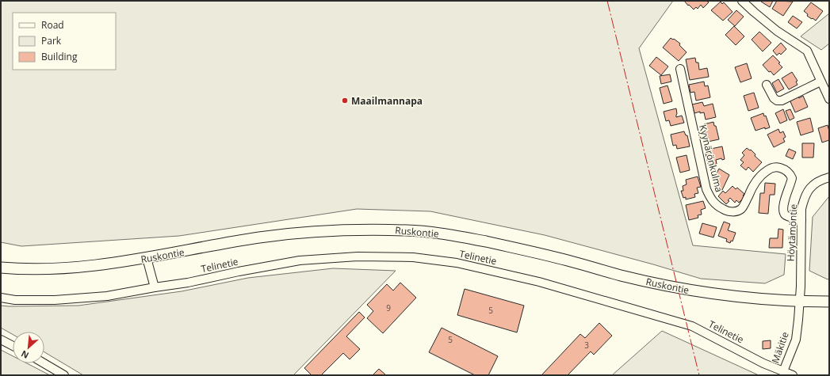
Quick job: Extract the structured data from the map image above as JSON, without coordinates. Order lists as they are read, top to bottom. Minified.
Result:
{"streets":{"main road":["Ruskontie"],"street":["Kyynärönkulma","Höytämöntie","Telinetie","Mäkitie"]},"crossings":[["Kyynärönkulma","Höytämöntie"],["Ruskontie","Höytämöntie"],["Ruskontie","Mäkitie"],["Höytämöntie","Mäkitie"],["Telinetie","Mäkitie"]],"places":["Maailmannapa"],"house_numbers":["9","5","5","3"],"legend":["Road","Park","Building"],"north":"bottom left"}
